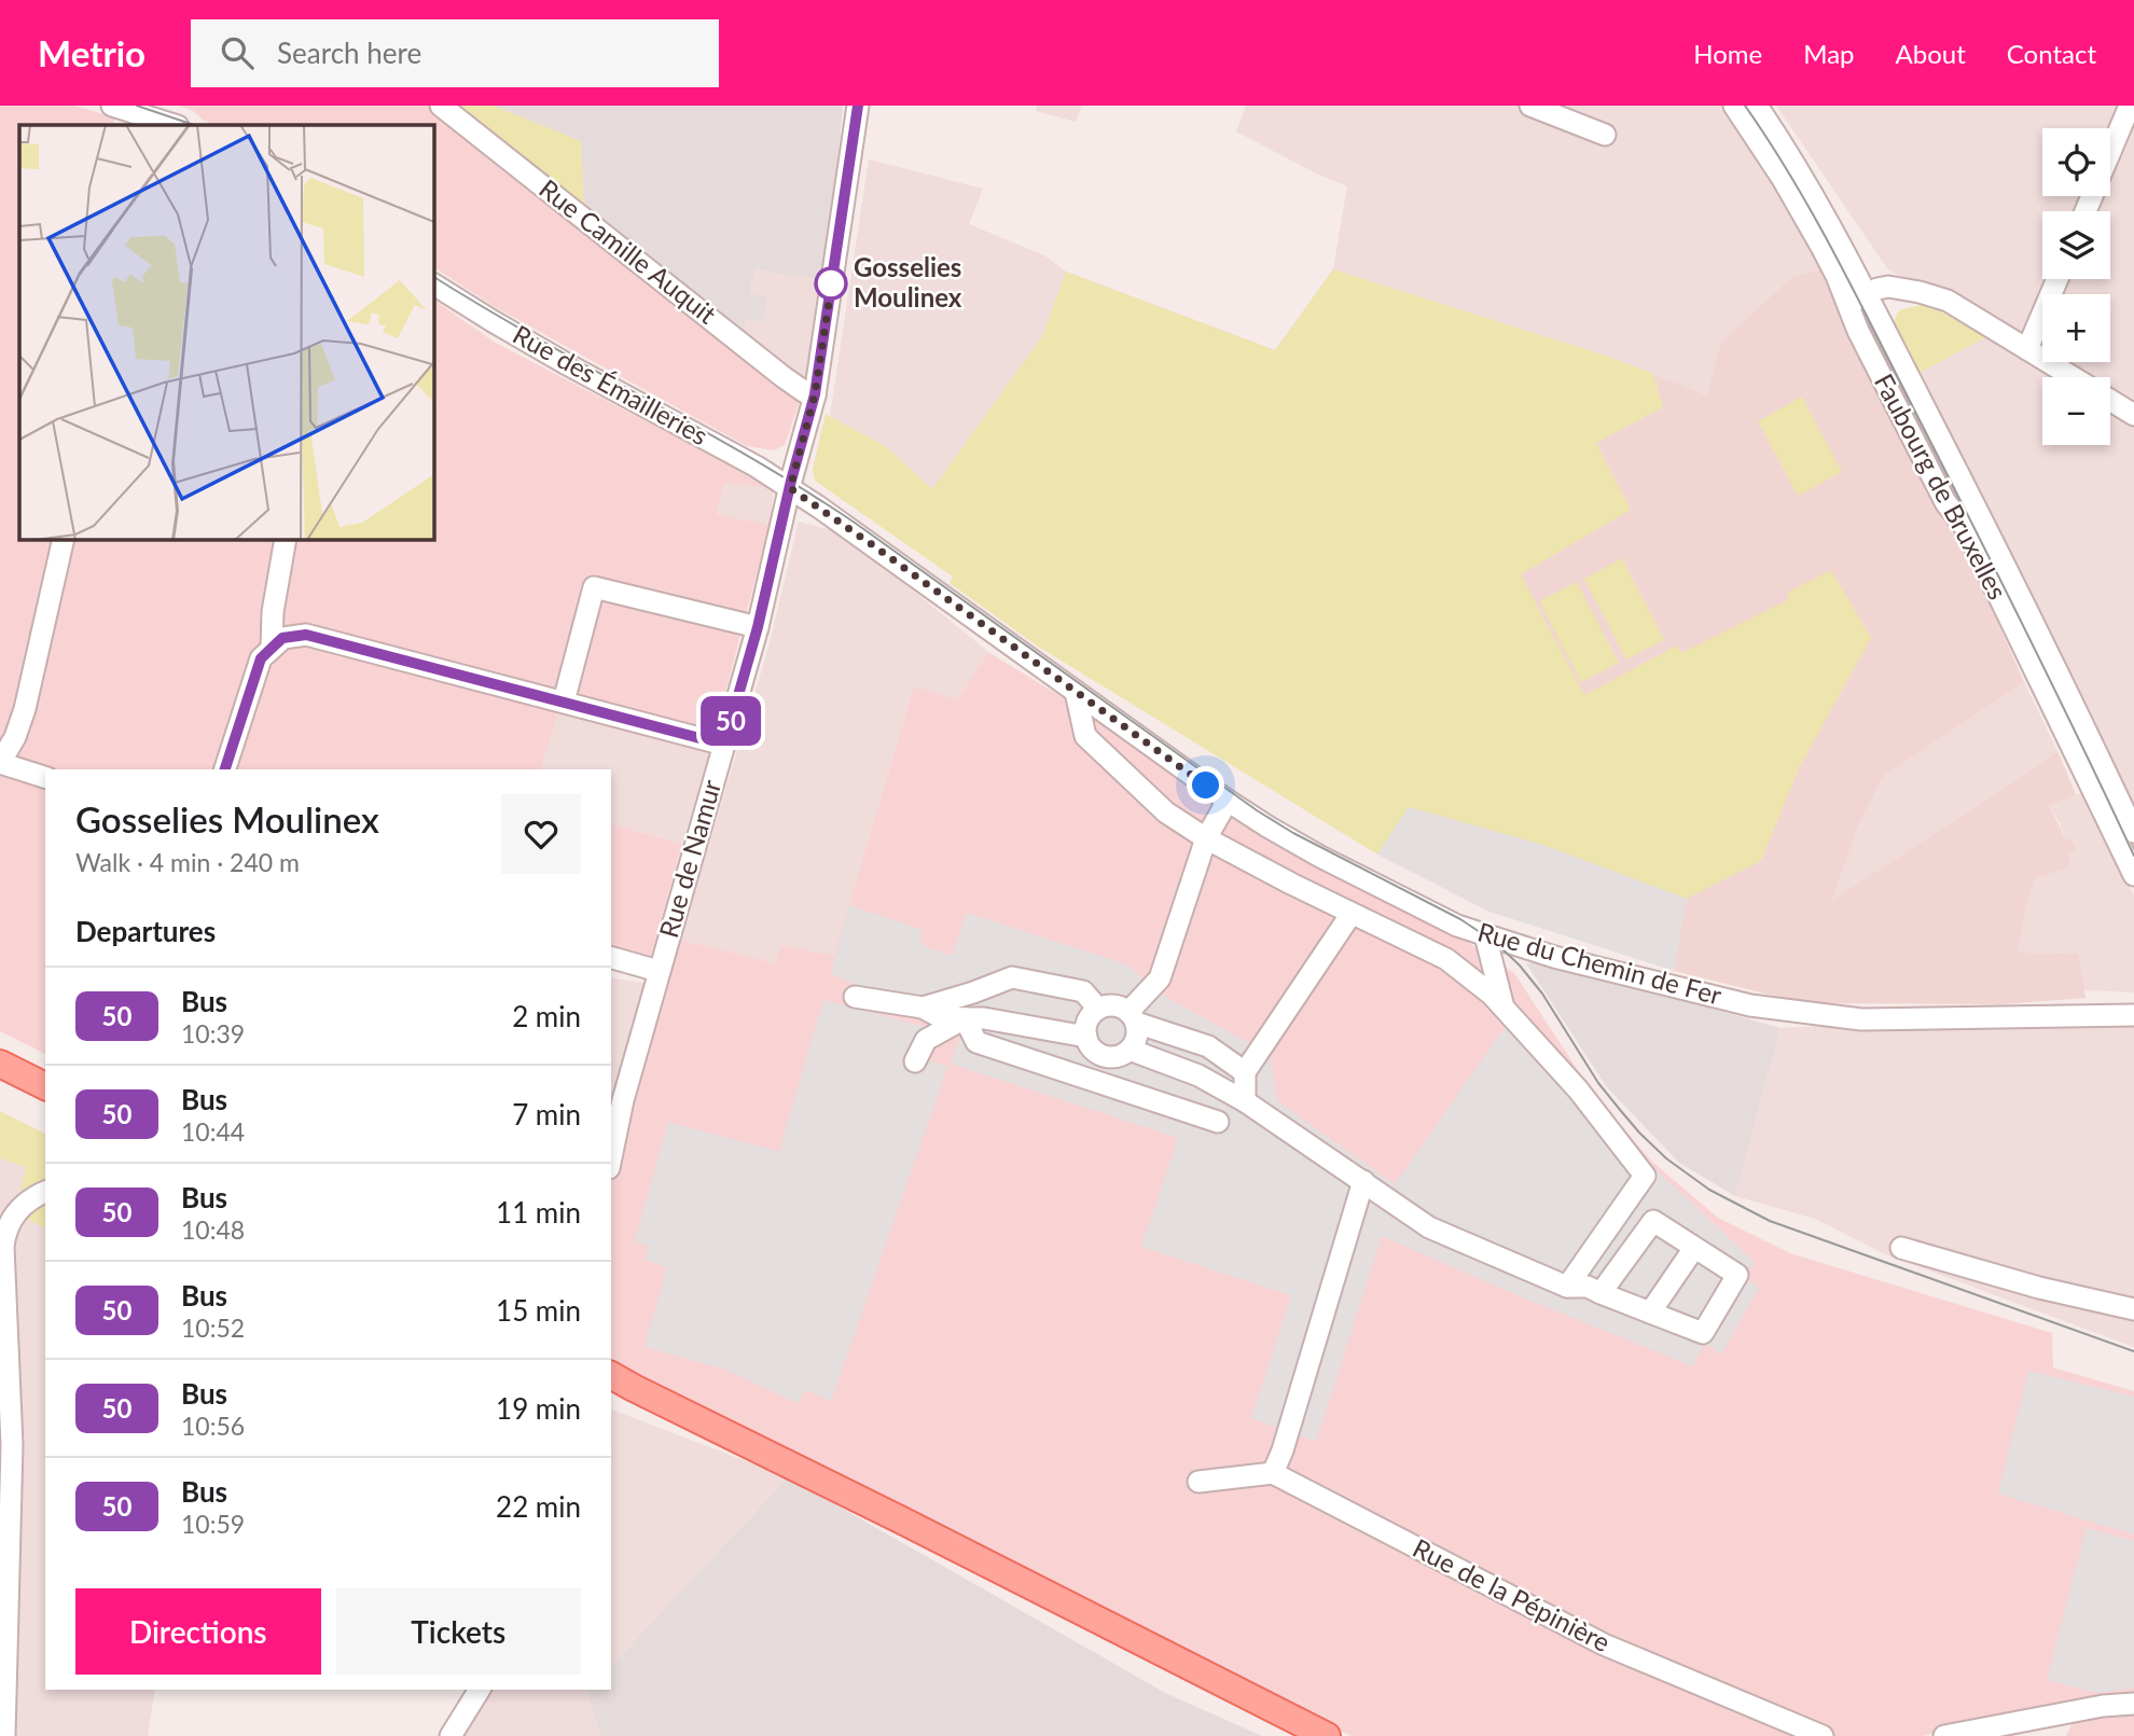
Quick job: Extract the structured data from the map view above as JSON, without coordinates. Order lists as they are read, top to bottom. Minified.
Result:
{"streets":{"street":["Rue Camille Auquit","Rue des Émailleries","Faubourg de Bruxelles","Rue de Namur","Rue du Chemin de Fer","Rue de la Pépinière"]},"crossings":[["Rue Camille Auquit","Rue de Namur"],["Rue des Émailleries","Rue de Namur"],["Rue des Émailleries","Rue du Chemin de Fer"],["Rue de Namur","Rue du Chemin de Fer"]],"places":["Gosselies Moulinex"],"lines":["bus line 50"],"page":{"header":"Metrio","search":"Search here","nav":["Home","Map","About","Contact"],"on_map":"50","map_buttons":["+","−"],"heading":[["Gosselies Moulinex","Walk · 4 min · 240 m"],"Departures"],"list":[{"mark":"50","name":"Bus","note":"10:39","value":"2 min"},{"mark":"50","name":"Bus","note":"10:44","value":"7 min"},{"mark":"50","name":"Bus","note":"10:48","value":"11 min"},{"mark":"50","name":"Bus","note":"10:52","value":"15 min"},{"mark":"50","name":"Bus","note":"10:56","value":"19 min"},{"mark":"50","name":"Bus","note":"10:59","value":"22 min"}],"buttons":["Directions","Tickets"]}}
